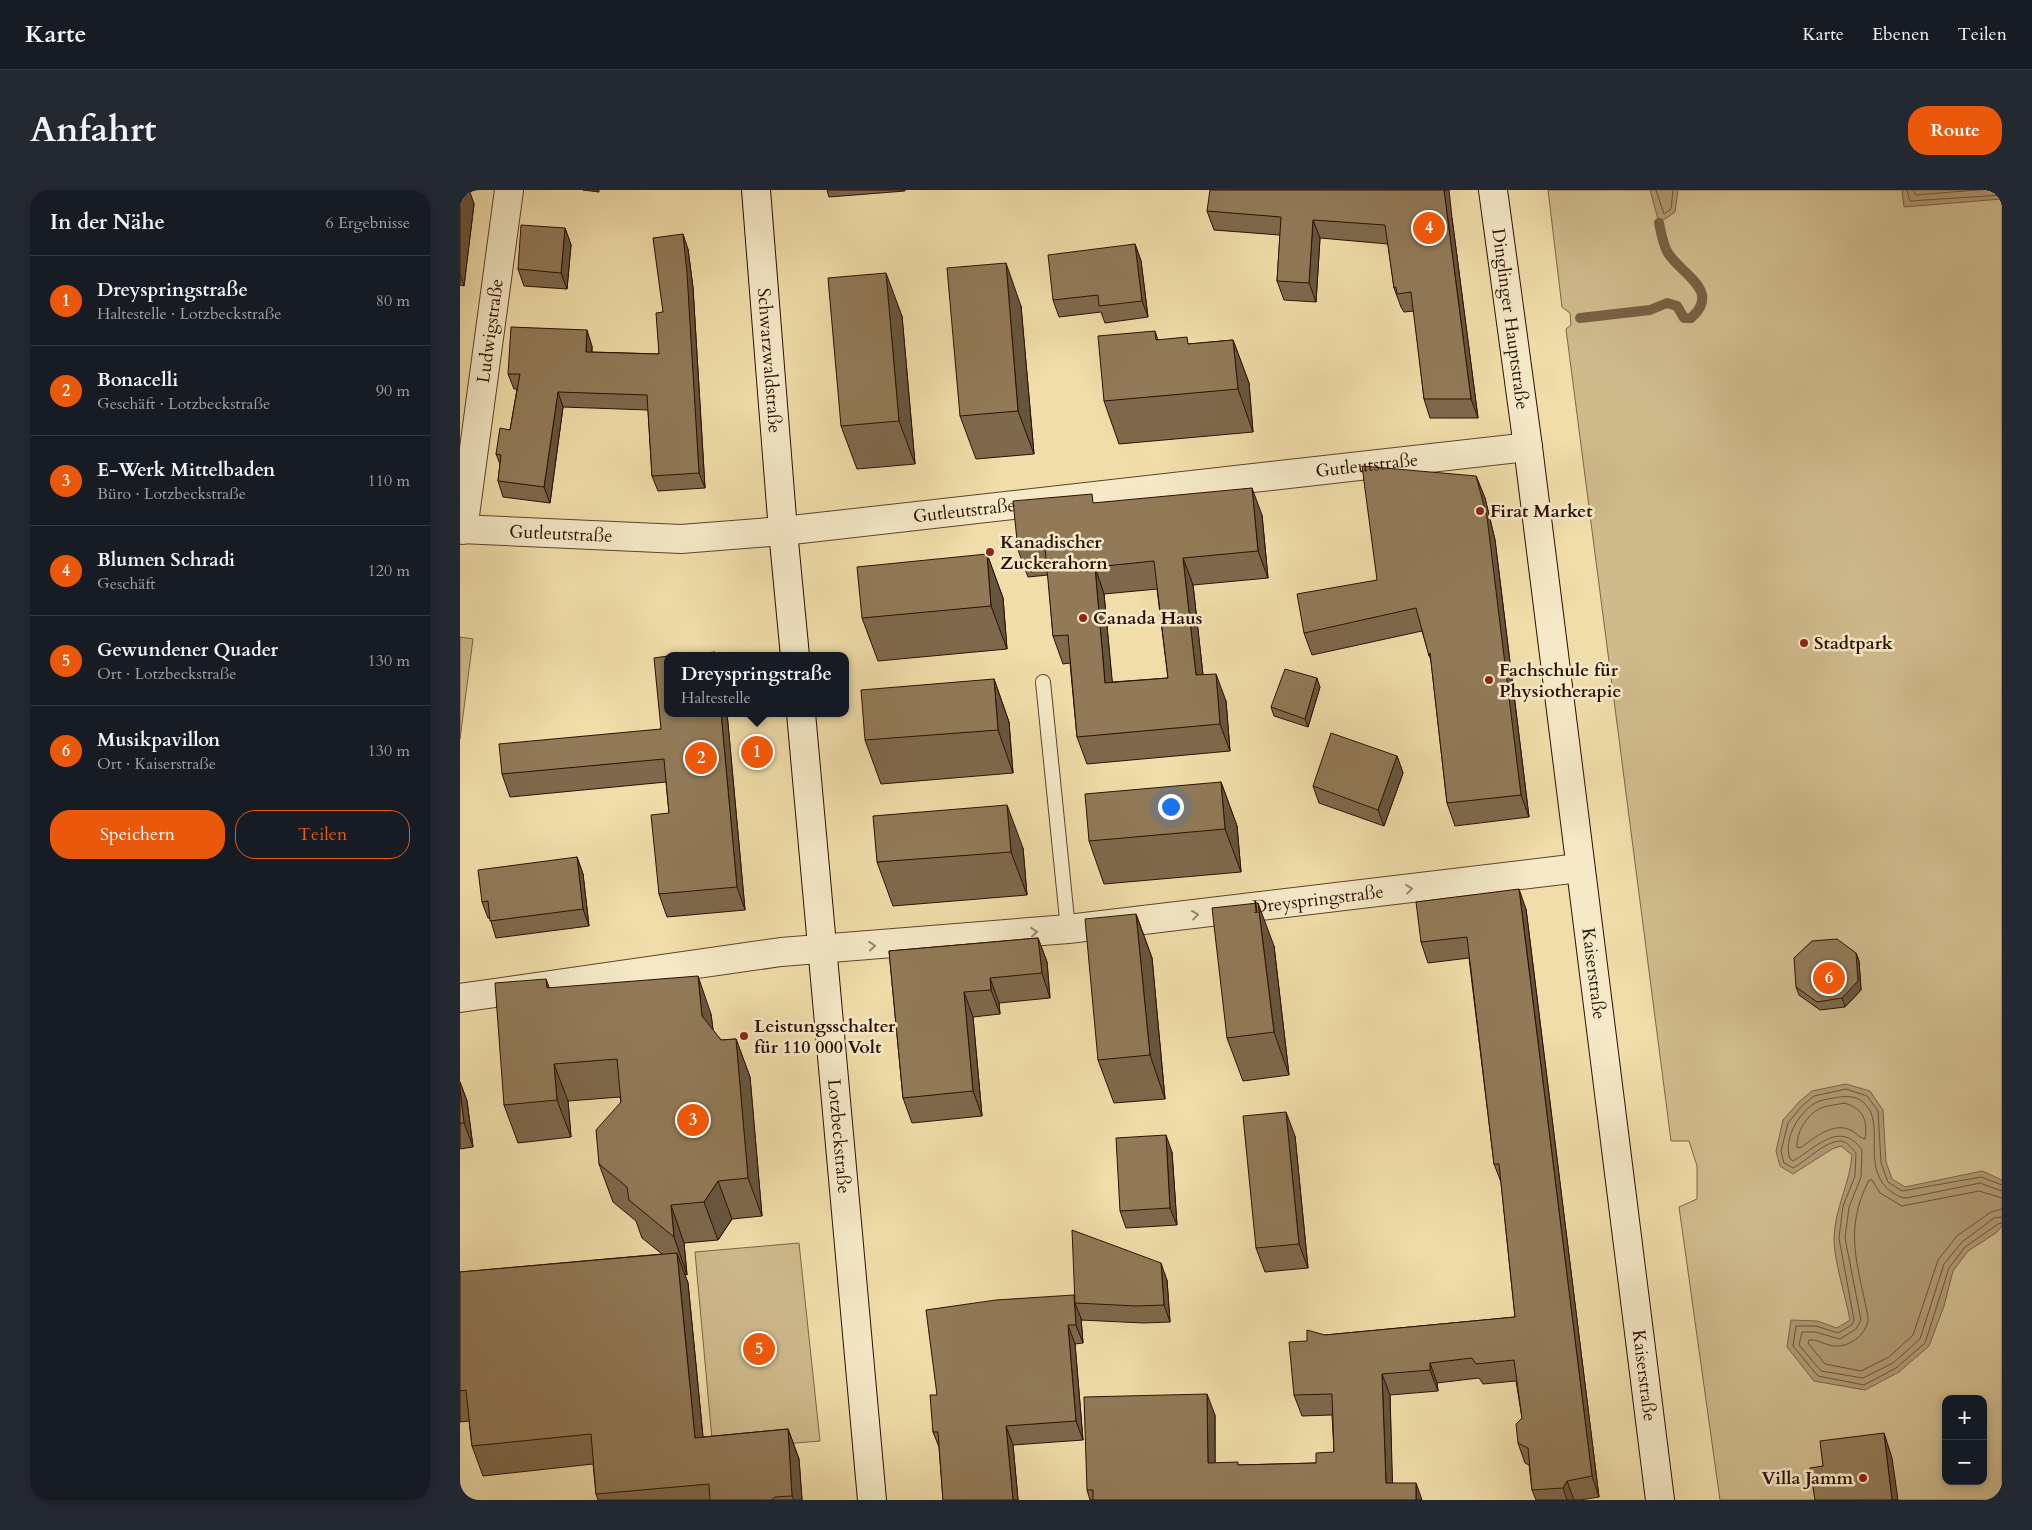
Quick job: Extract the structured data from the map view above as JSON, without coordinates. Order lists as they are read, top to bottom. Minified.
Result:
{"streets":{"street":["Dinglinger Hauptstraße","Ludwigstraße","Schwarzwaldstraße","Gutleutstraße","Dreyspringstraße","Kaiserstraße","Lotzbeckstraße"]},"crossings":[["Dinglinger Hauptstraße","Gutleutstraße"],["Dinglinger Hauptstraße","Kaiserstraße"],["Ludwigstraße","Gutleutstraße"],["Schwarzwaldstraße","Gutleutstraße"],["Gutleutstraße","Kaiserstraße"],["Dreyspringstraße","Kaiserstraße"],["Dreyspringstraße","Lotzbeckstraße"]],"one_way":["Dreyspringstraße"],"places":["Firat Market","Kanadischer Zuckerahorn","Canada Haus","Stadtpark","Fachschule für Physiotherapie","Leistungsschalter für 110 000 Volt","Villa Jamm"],"page":{"header":"Karte","nav":["Karte","Ebenen","Teilen"],"title":"Anfahrt","buttons":["Route",["Speichern","Teilen"]],"heading":["In der Nähe","6 Ergebnisse"],"pins":["4","1","2","6","3","5"],"list":[{"mark":"1","name":"Dreyspringstraße","note":"Haltestelle · Lotzbeckstraße","value":"80 m"},{"mark":"2","name":"Bonacelli","note":"Geschäft · Lotzbeckstraße","value":"90 m"},{"mark":"3","name":"E-Werk Mittelbaden","note":"Büro · Lotzbeckstraße","value":"110 m"},{"mark":"4","name":"Blumen Schradi","note":"Geschäft","value":"120 m"},{"mark":"5","name":"Gewundener Quader","note":"Ort · Lotzbeckstraße","value":"130 m"},{"mark":"6","name":"Musikpavillon","note":"Ort · Kaiserstraße","value":"130 m"}],"popup":["Dreyspringstraße","Haltestelle"],"map_buttons":["+","−"]}}
